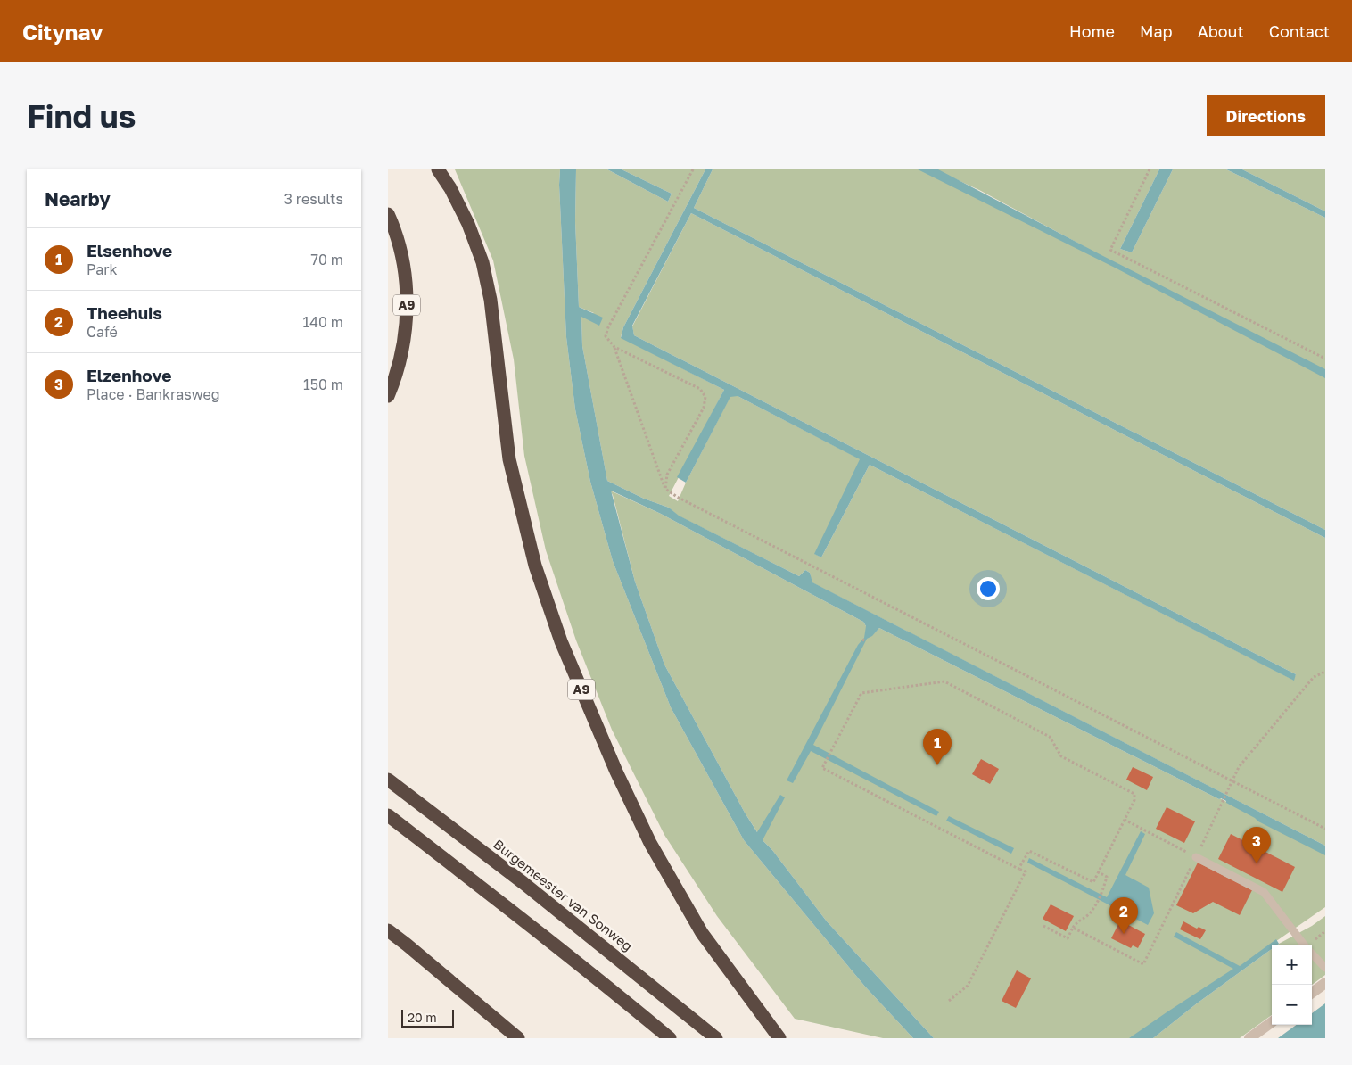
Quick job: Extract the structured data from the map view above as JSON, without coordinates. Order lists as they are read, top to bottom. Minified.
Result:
{"streets":{"highway":["A9","Burgemeester van Sonweg"]},"scale_bar":"20 m","page":{"header":"Citynav","nav":["Home","Map","About","Contact"],"buttons":"Directions","title":"Find us","heading":["Nearby","3 results"],"list":[{"mark":"1","name":"Elsenhove","note":"Park","value":"70 m"},{"mark":"2","name":"Theehuis","note":"Café","value":"140 m"},{"mark":"3","name":"Elzenhove","note":"Place · Bankrasweg","value":"150 m"}],"pins":["1","3","2"],"map_buttons":["+","−"],"scale":"20 m"}}
